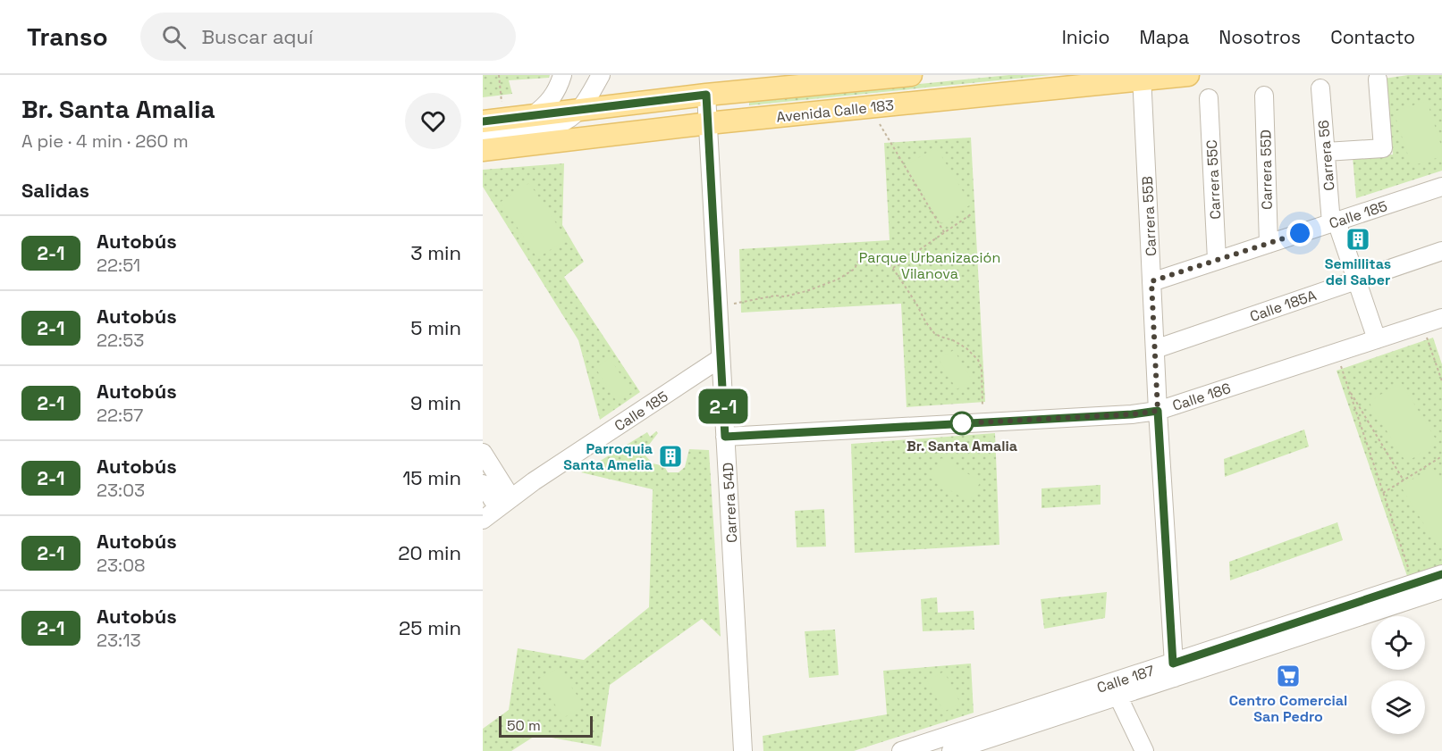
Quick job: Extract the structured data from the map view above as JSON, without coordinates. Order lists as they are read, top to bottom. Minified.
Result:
{"streets":{"main road":["Avenida Calle 183"],"street":["Carrera 56","Carrera 55D","Carrera 55C","Calle 185","Carrera 55B","Calle 185A","Calle 186","Carrera 54D","Calle 187"]},"crossings":[["Avenida Calle 183","Carrera 55B"],["Avenida Calle 183","Carrera 54D"],["Carrera 56","Calle 185"],["Carrera 56","Calle 185A"],["Carrera 56","Calle 186"],["Carrera 55D","Calle 185"],["Carrera 55C","Calle 185"],["Calle 185","Carrera 55B"],["Calle 185","Carrera 54D"],["Carrera 55B","Calle 185A"],["Carrera 55B","Calle 186"],["Carrera 55B","Calle 187"],["Calle 186","Carrera 54D"]],"parks":["Parque Urbanización Vilanova"],"places":{"building":["Semillitas del Saber","Parroquia Santa Amelia"],"other":["Br. Santa Amalia"],"supermarket":["Centro Comercial San Pedro"]},"lines":["bus line 2-1"],"scale_bar":"50 m","page":{"header":"Transo","search":"Buscar aquí","nav":["Inicio","Mapa","Nosotros","Contacto"],"heading":[["Br. Santa Amalia","A pie · 4 min · 260 m"],"Salidas"],"on_map":"2-1","list":[{"mark":"2-1","name":"Autobús","note":"22:51","value":"3 min"},{"mark":"2-1","name":"Autobús","note":"22:53","value":"5 min"},{"mark":"2-1","name":"Autobús","note":"22:57","value":"9 min"},{"mark":"2-1","name":"Autobús","note":"23:03","value":"15 min"},{"mark":"2-1","name":"Autobús","note":"23:08","value":"20 min"},{"mark":"2-1","name":"Autobús","note":"23:13","value":"25 min"}],"scale":"50 m"}}
